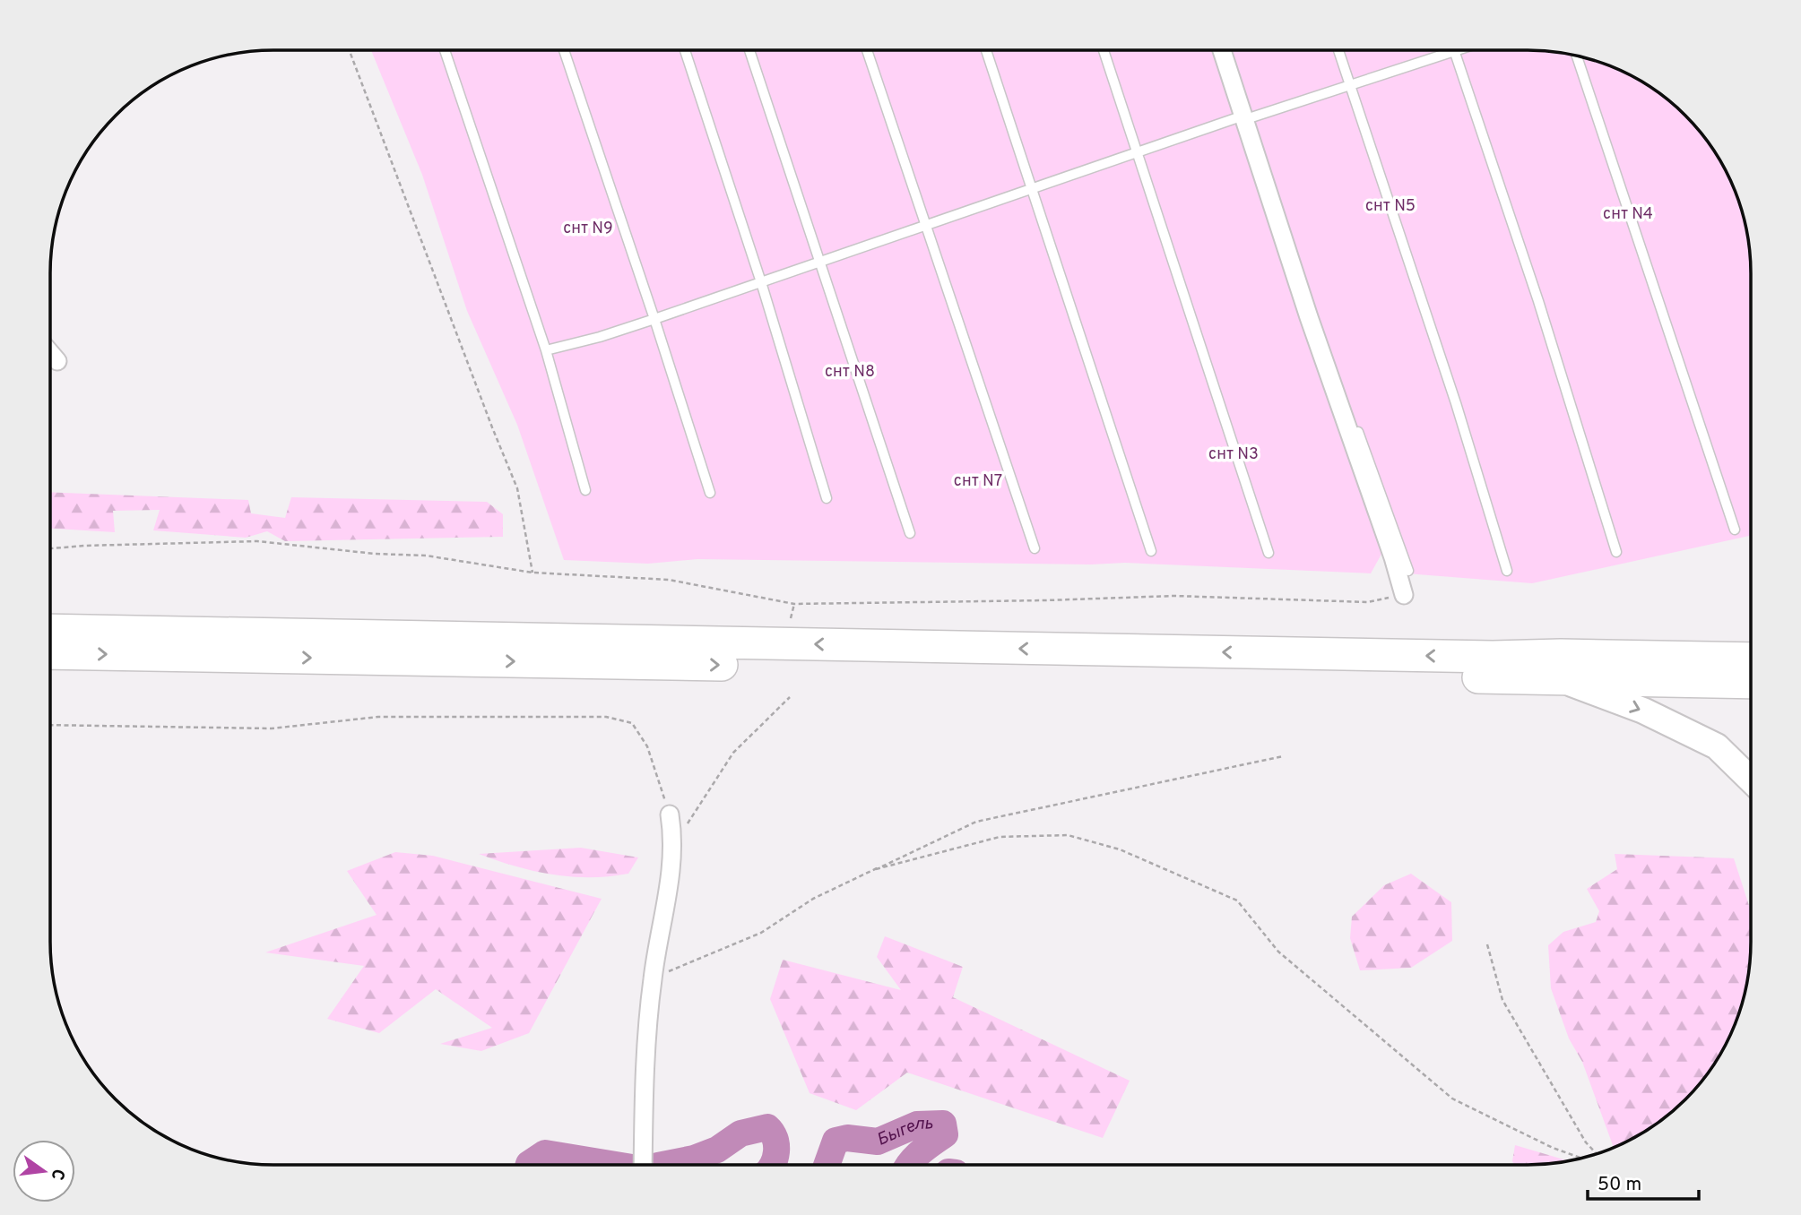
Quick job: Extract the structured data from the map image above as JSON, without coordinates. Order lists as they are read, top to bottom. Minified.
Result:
{"water":["Быгель"],"parks":["снт N5","снт N4","снт N9","снт N8","снт N3","снт N7"],"scale_bar":"50 m","north":"right"}
